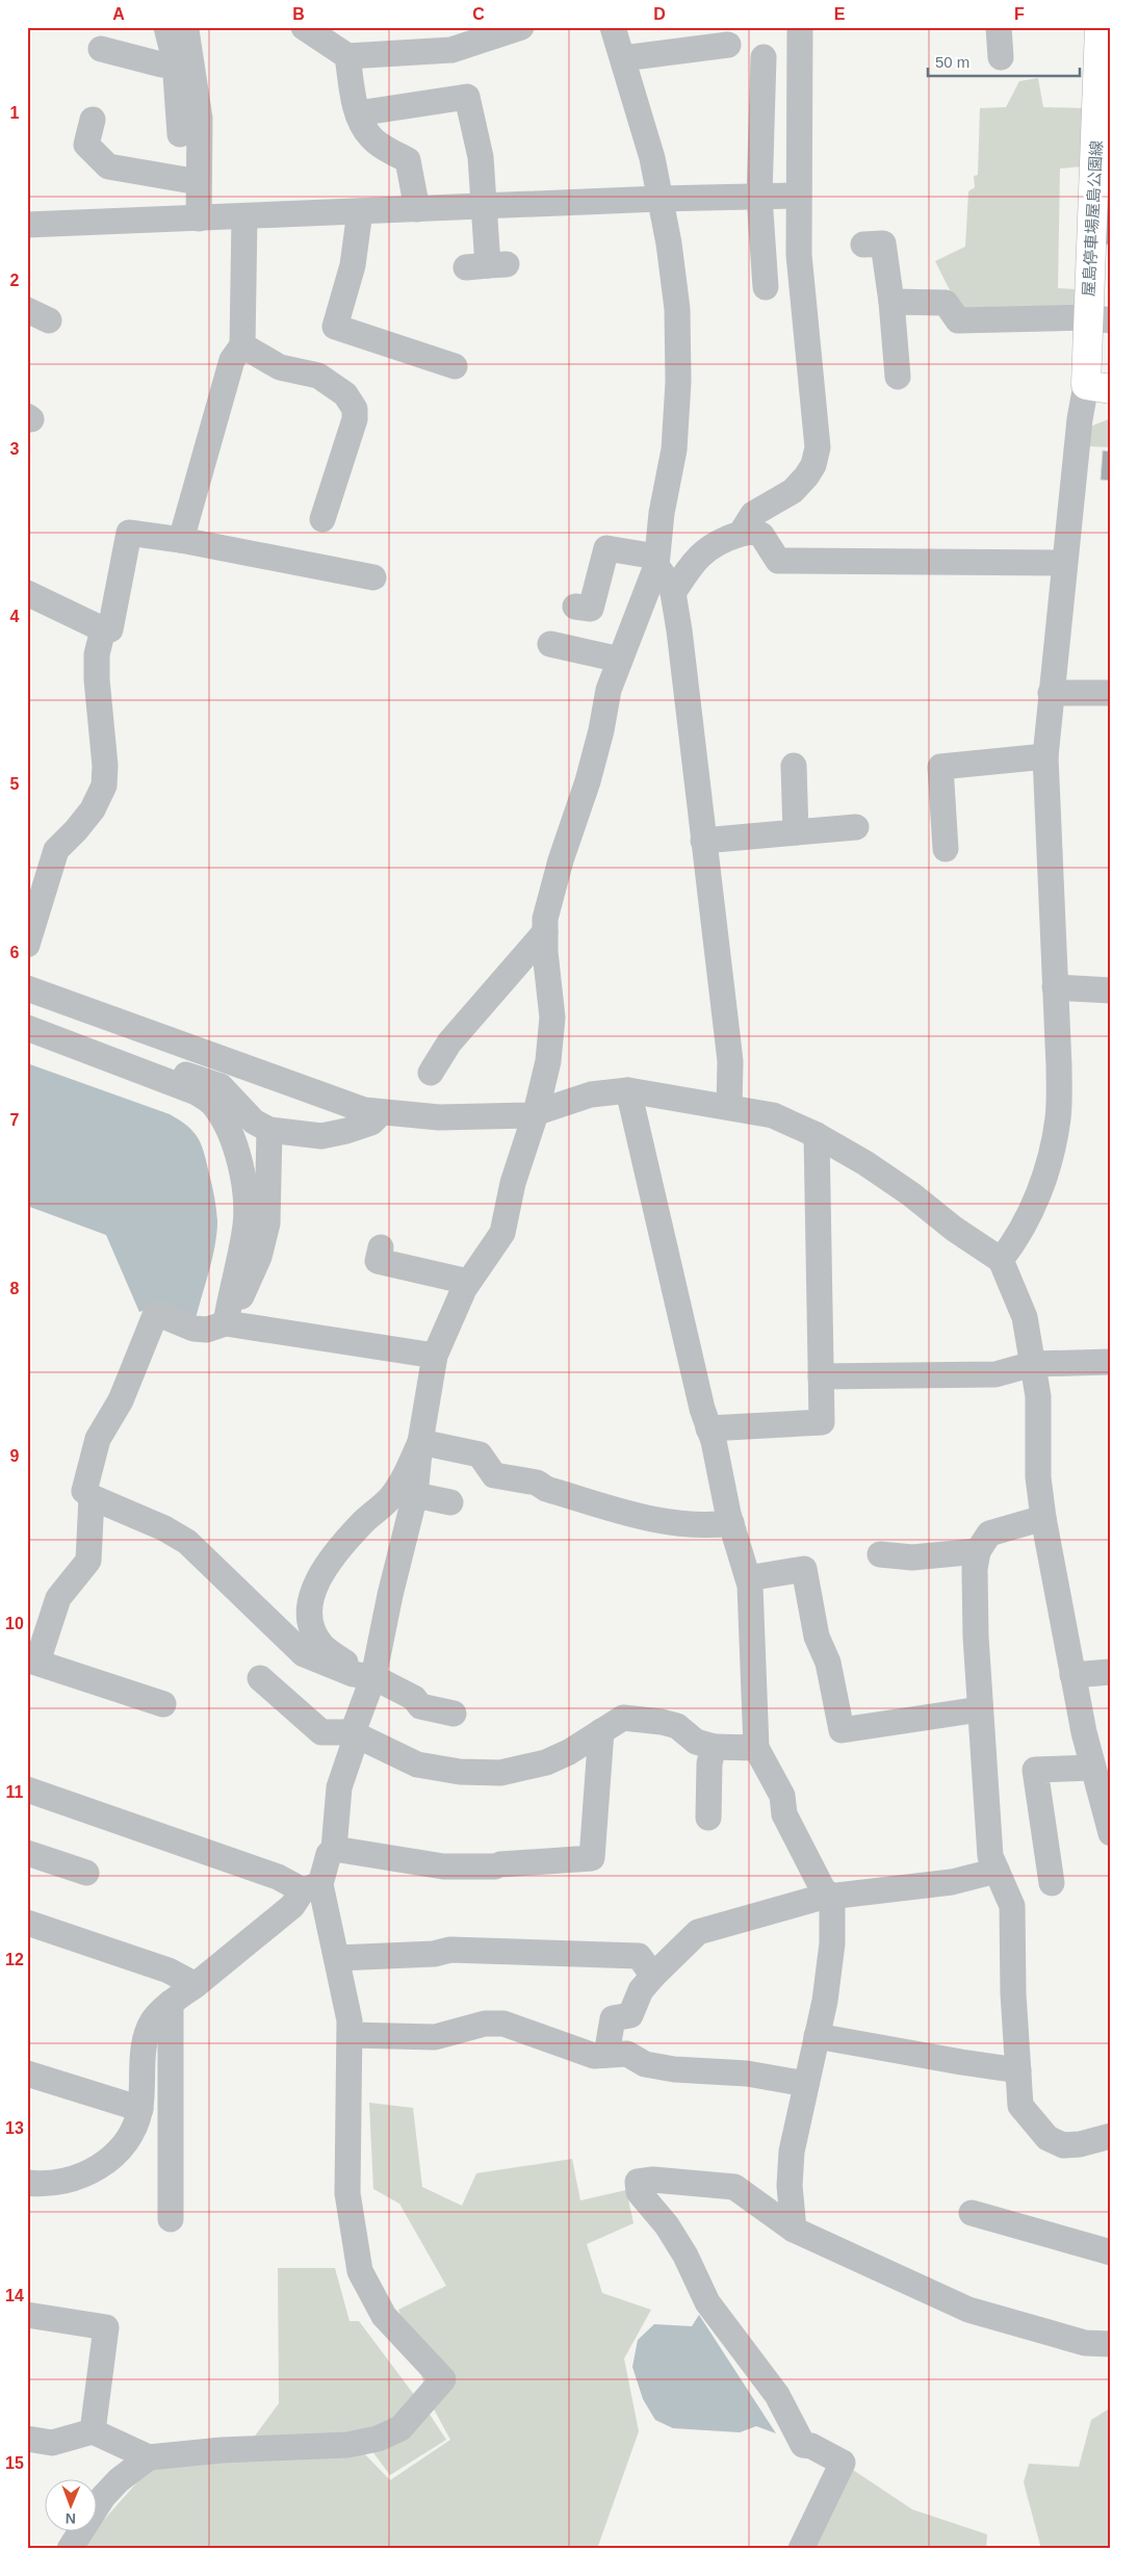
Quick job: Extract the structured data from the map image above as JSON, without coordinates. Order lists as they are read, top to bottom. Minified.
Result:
{"streets":{"main road":["屋島停車場屋島公園線"]},"scale_bar":"50 m","north":"bottom","grid":{"columns":["A","B","C","D","E","F"],"rows":["1","2","3","4","5","6","7","8","9","10","11","12","13","14","15"]}}
